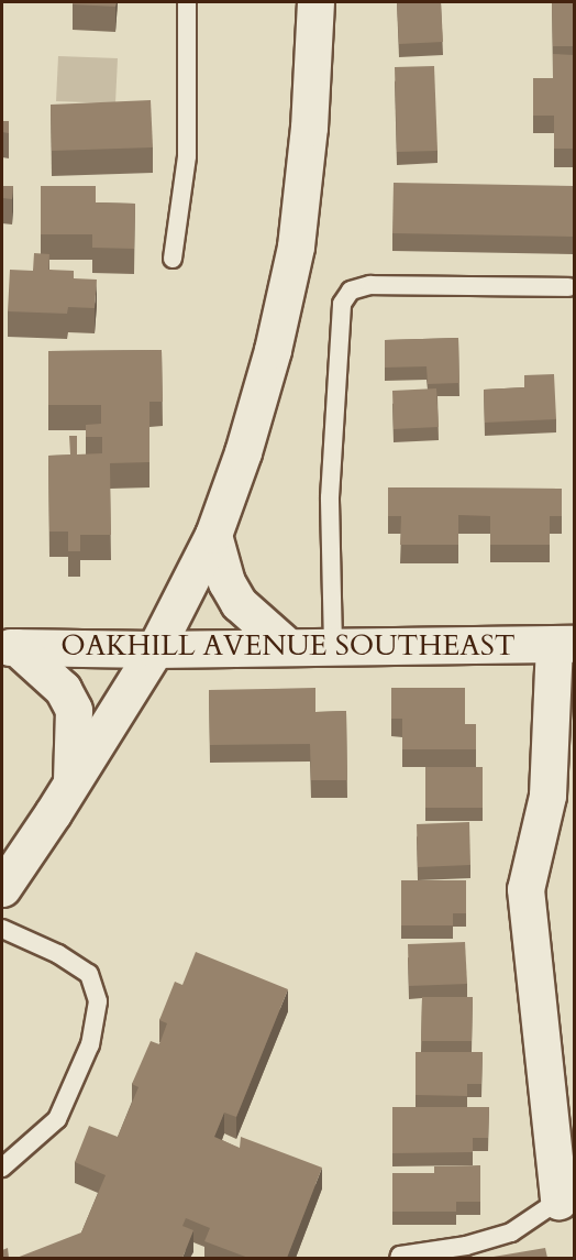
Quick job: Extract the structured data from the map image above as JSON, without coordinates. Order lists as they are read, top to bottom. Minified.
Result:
{"streets":{"main road":["OAKHILL AVENUE SOUTHEAST"]}}
